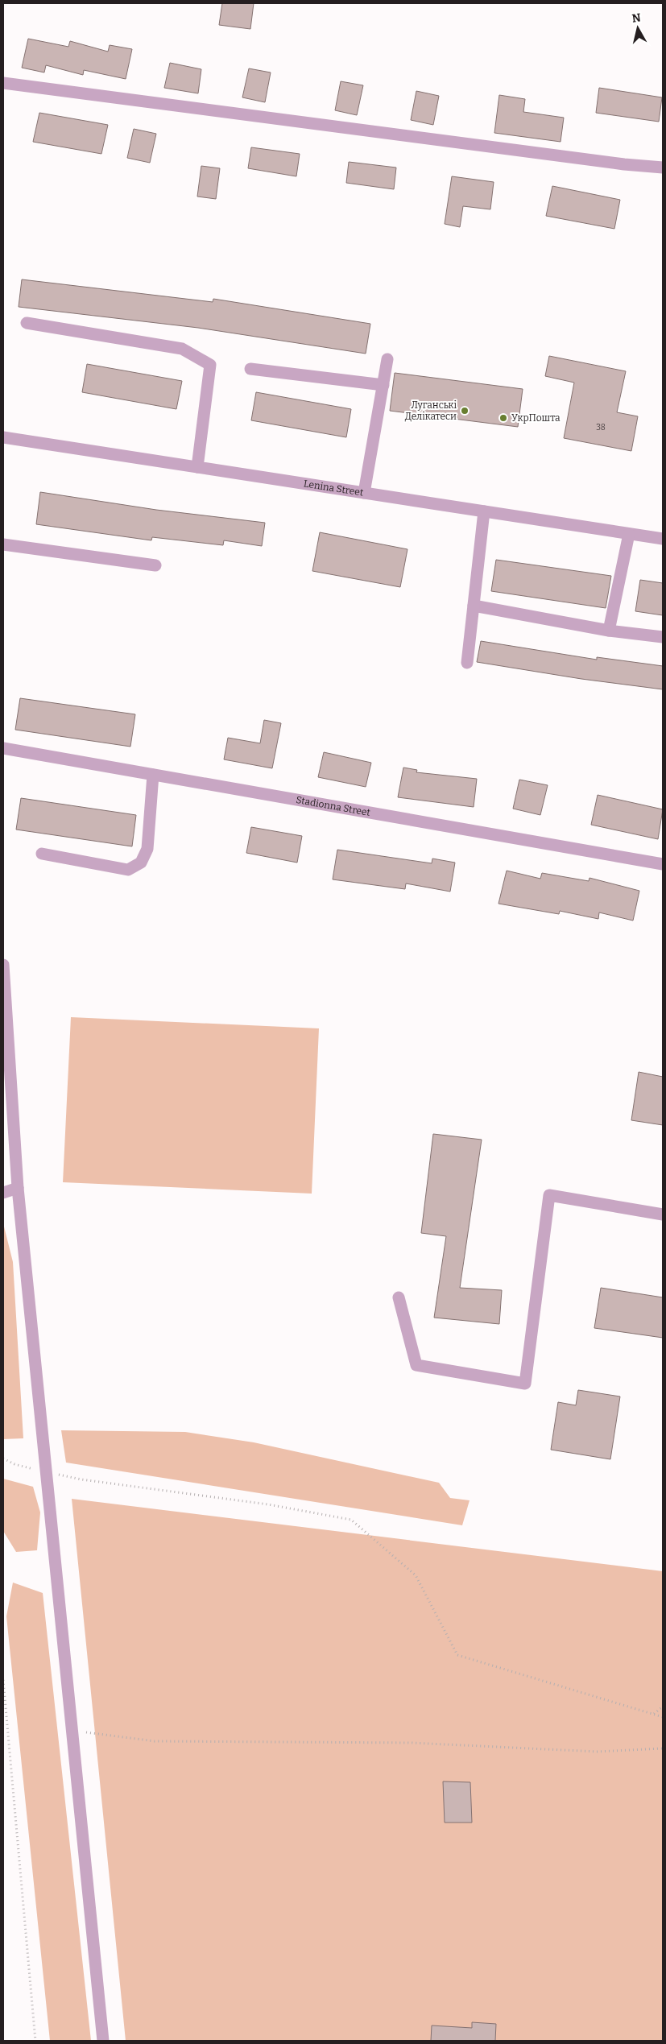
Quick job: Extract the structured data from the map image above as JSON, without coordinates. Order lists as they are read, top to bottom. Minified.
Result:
{"streets":{"street":["Lenina Street","Stadionna Street"]},"places":["Луганські Делікатеси","УкрПошта"],"house_numbers":["38"],"north":"top"}
